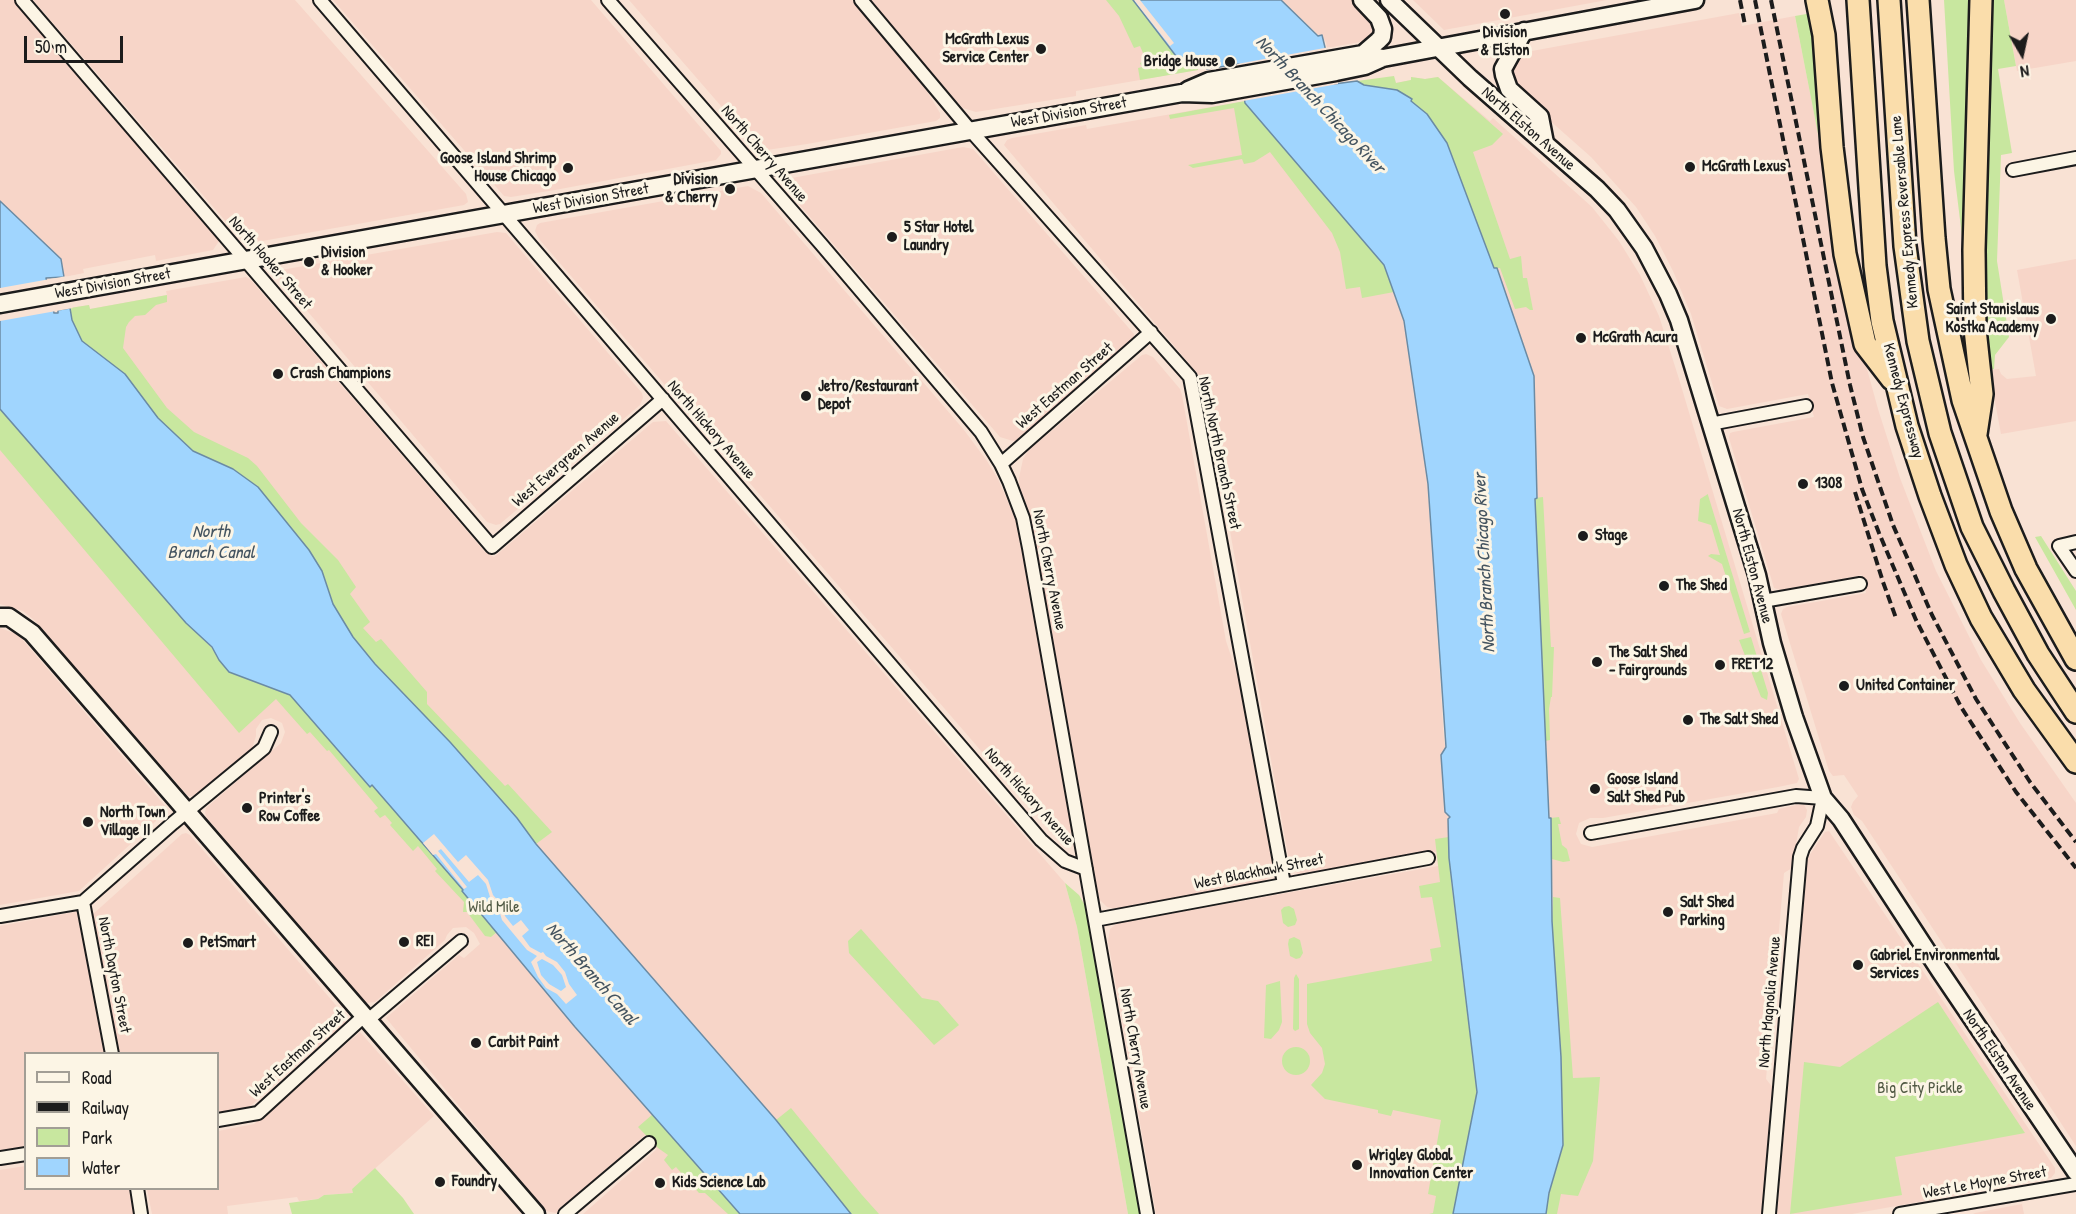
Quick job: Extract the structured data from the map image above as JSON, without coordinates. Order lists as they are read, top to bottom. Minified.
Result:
{"streets":{"highway":["Kennedy Express Reversable Lane","Kennedy Expressway"],"main road":["West Division Street","North Elston Avenue"],"street":["North Cherry Avenue","North Hooker Street","West Eastman Street","North Hickory Avenue","North North Branch Street","West Evergreen Avenue","West Blackhawk Street","North Dayton Street","North Magnolia Avenue","West Le Moyne Street"]},"crossings":[["West Division Street","North Elston Avenue"],["West Division Street","North Cherry Avenue"],["West Division Street","North Hooker Street"],["West Division Street","North Hickory Avenue"],["West Division Street","North North Branch Street"],["North Elston Avenue","North Magnolia Avenue"],["North Cherry Avenue","West Eastman Street"],["North Cherry Avenue","North Hickory Avenue"],["North Cherry Avenue","West Blackhawk Street"],["North Hooker Street","West Evergreen Avenue"],["West Eastman Street","North North Branch Street"],["North Hickory Avenue","West Evergreen Avenue"],["North North Branch Street","West Blackhawk Street"]],"water":["North Branch Chicago River","North Branch Canal"],"parks":["Wild Mile","Big City Pickle"],"places":["Division & Elston","McGrath Lexus Service Center","Bridge House","McGrath Lexus","Goose Island Shrimp House Chicago","Division & Cherry","5 Star Hotel Laundry","Division & Hooker","Saint Stanislaus Kostka Academy","McGrath Acura","Crash Champions","Jetro/Restaurant Depot","1308","Stage","The Shed","The Salt Shed - Fairgrounds","FRET12","United Container","The Salt Shed","Goose Island Salt Shed Pub","Printer's Row Coffee","North Town Village II","Salt Shed Parking","REI","PetSmart","Gabriel Environmental Services","Carbit Paint","Wrigley Global Innovation Center","Foundry","Kids Science Lab"],"legend":["Road","Railway","Park","Water"],"scale_bar":"50 m","north":"bottom"}
